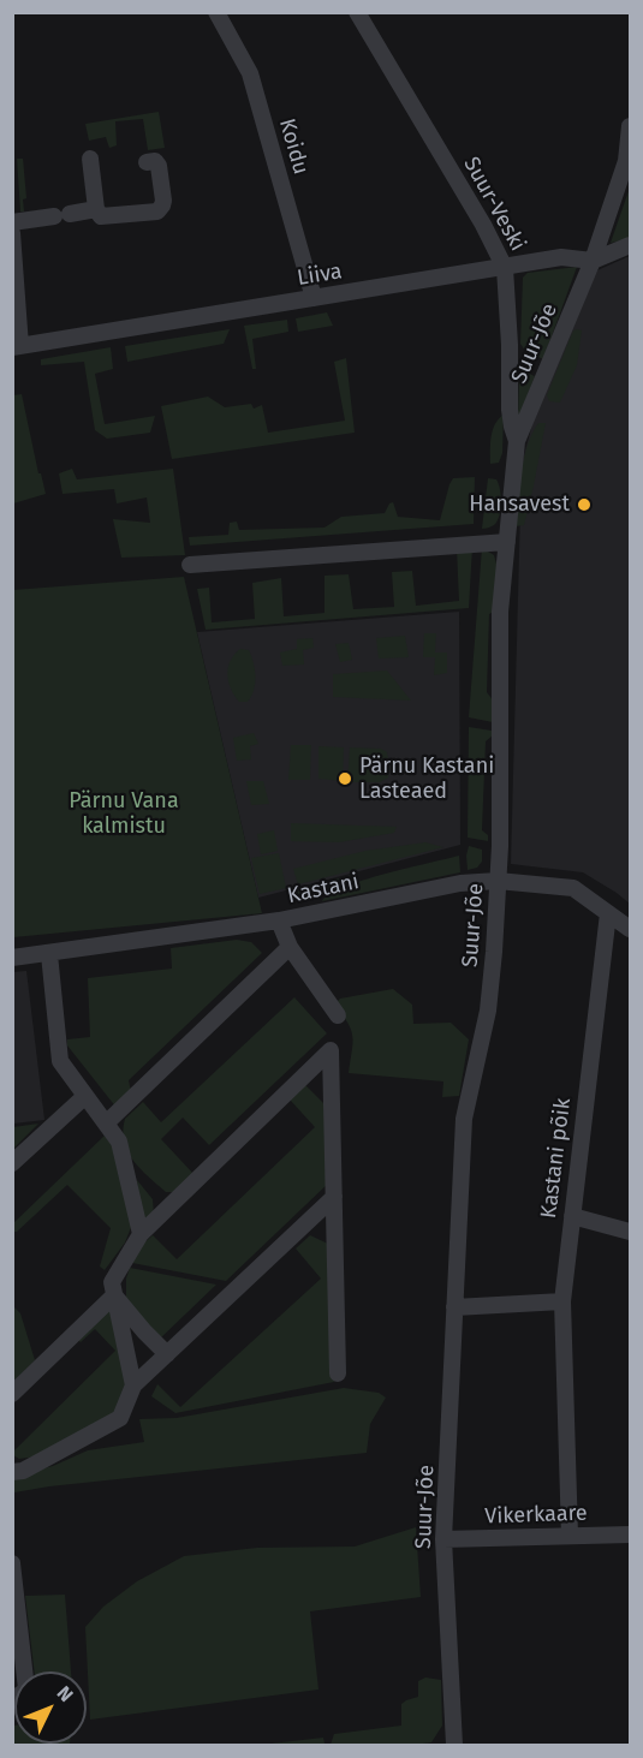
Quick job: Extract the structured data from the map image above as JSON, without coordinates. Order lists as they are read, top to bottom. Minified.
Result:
{"streets":{"street":["Koidu","Suur-Veski","Liiva","Suur-Jõe","Kastani","Kastani põik","Vikerkaare"]},"crossings":[["Koidu","Liiva"],["Suur-Veski","Liiva"],["Suur-Veski","Suur-Jõe"],["Liiva","Suur-Jõe"],["Suur-Jõe","Kastani"],["Suur-Jõe","Vikerkaare"],["Kastani","Kastani põik"],["Kastani põik","Vikerkaare"]],"parks":["Pärnu Vana kalmistu"],"places":["Hansavest","Pärnu Kastani Lasteaed"],"north":"top right"}
